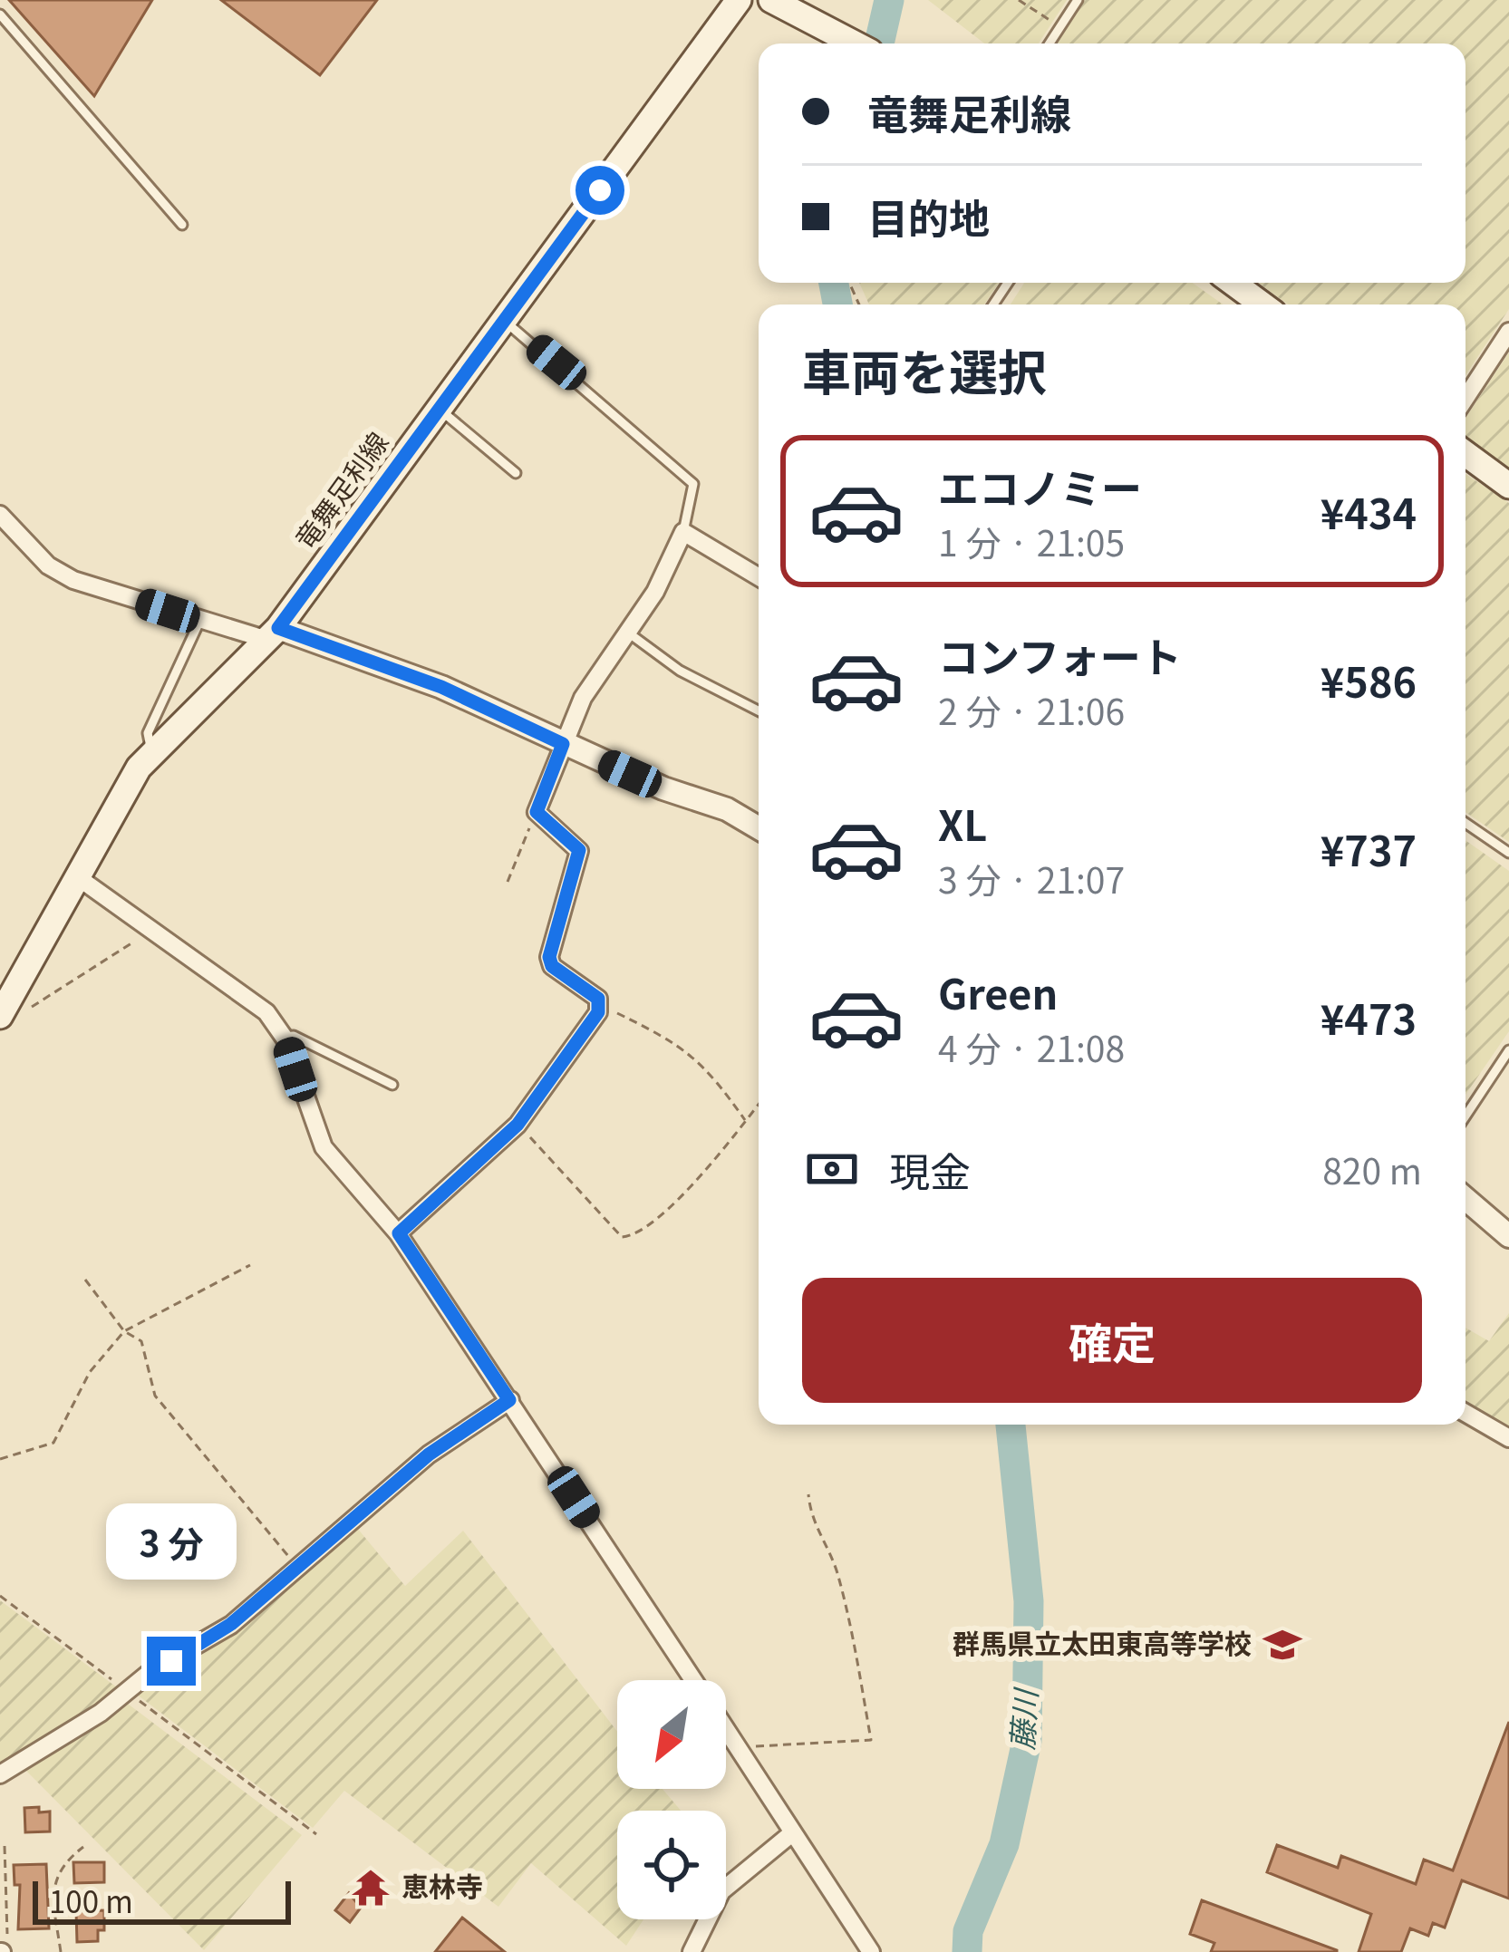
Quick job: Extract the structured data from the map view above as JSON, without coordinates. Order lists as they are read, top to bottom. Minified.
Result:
{"streets":{"main road":["竜舞足利線"]},"water":["藤川"],"places":{"school or university":["群馬県立太田東高等学校"],"temple":["恵林寺"]},"scale_bar":"100 m","north":"bottom left","page":{"banner":["竜舞足利線","目的地"],"heading":"車両を選択","list":[{"name":"エコノミー","note":"1 分 · 21:05","value":"¥434"},{"name":"コンフォート","note":"2 分 · 21:06","value":"¥586"},{"name":"XL","note":"3 分 · 21:07","value":"¥737"},{"name":"Green","note":"4 分 · 21:08","value":"¥473"}],"pay":["現金","820 m"],"buttons":"確定","bubble":"3 分","scale":"100 m"}}
